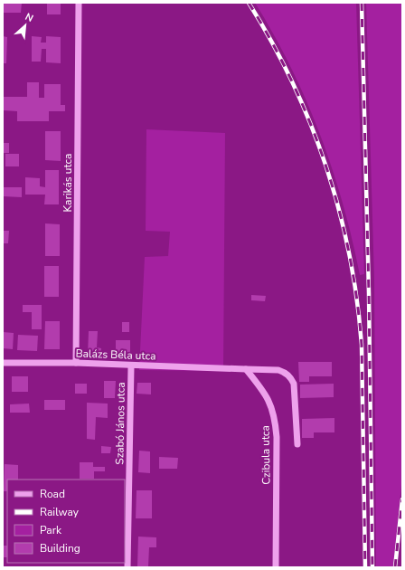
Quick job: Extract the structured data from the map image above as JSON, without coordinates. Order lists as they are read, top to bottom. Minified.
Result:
{"streets":{"street":["Karikás utca","Balázs Béla utca","Szabó János utca","Czibula utca"]},"crossings":[["Karikás utca","Balázs Béla utca"],["Balázs Béla utca","Szabó János utca"],["Balázs Béla utca","Czibula utca"]],"legend":["Road","Railway","Park","Building"],"north":"top right"}
